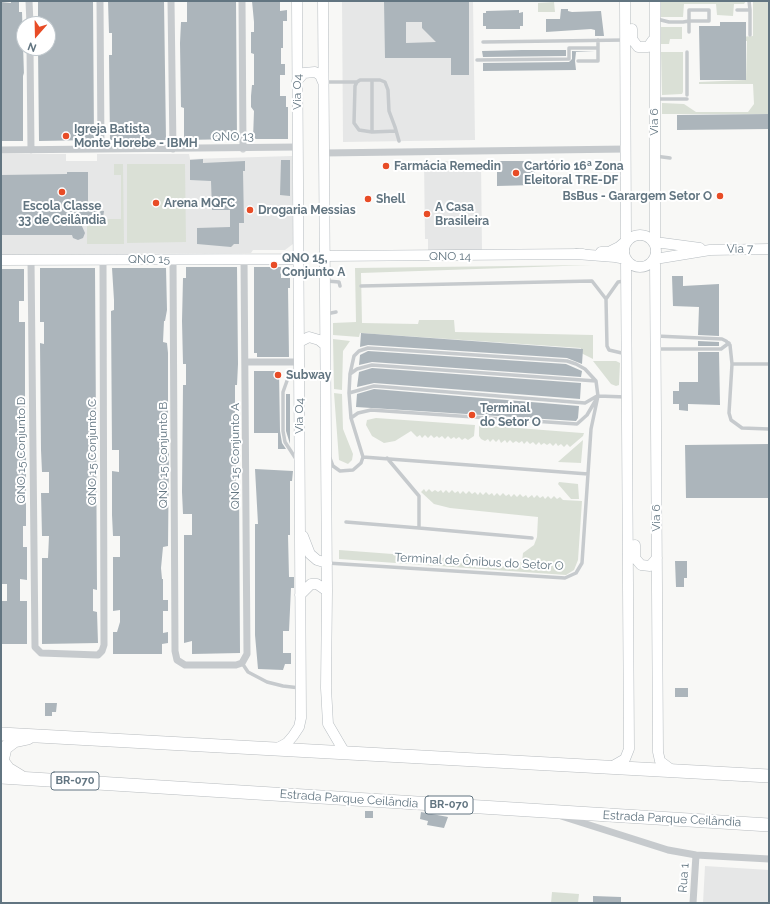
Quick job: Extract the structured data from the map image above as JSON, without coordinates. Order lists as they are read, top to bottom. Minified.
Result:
{"streets":{"highway":["BR-070","Estrada Parque Ceilândia"],"main road":["Via O4","Via 6","Via 7","QNO 14","QNO 15"],"street":["QNO 13","QNO 15 Conjunto D","QNO 15 Conjunto C","QNO 15 Conjunto B","QNO 15 Conjunto A","Rua 1"],"lane":["Terminal de Ônibus do Setor O"]},"crossings":[["Via O4","QNO 13"],["Via O4","QNO 15"],["Via 6","Via 7"],["Via 6","QNO 14"],["Via 7","QNO 14"],["QNO 15","QNO 15 Conjunto D"],["QNO 15","QNO 15 Conjunto C"],["QNO 15","QNO 15 Conjunto B"],["QNO 15","QNO 15 Conjunto A"],["QNO 15 Conjunto D","QNO 15 Conjunto C"],["QNO 15 Conjunto B","QNO 15 Conjunto A"]],"places":["Igreja Batista Monte Horebe - IBMH","Farmácia Remedin","Cartório 16ª Zona Eleitoral TRE-DF","Escola Classe 33 de Ceilândia","BsBus - Garargem Setor O","Shell","Arena MQFC","Drogaria Messias","A Casa Brasileira","QNO 15, Conjunto A","Subway","Terminal do Setor O"],"north":"bottom"}
